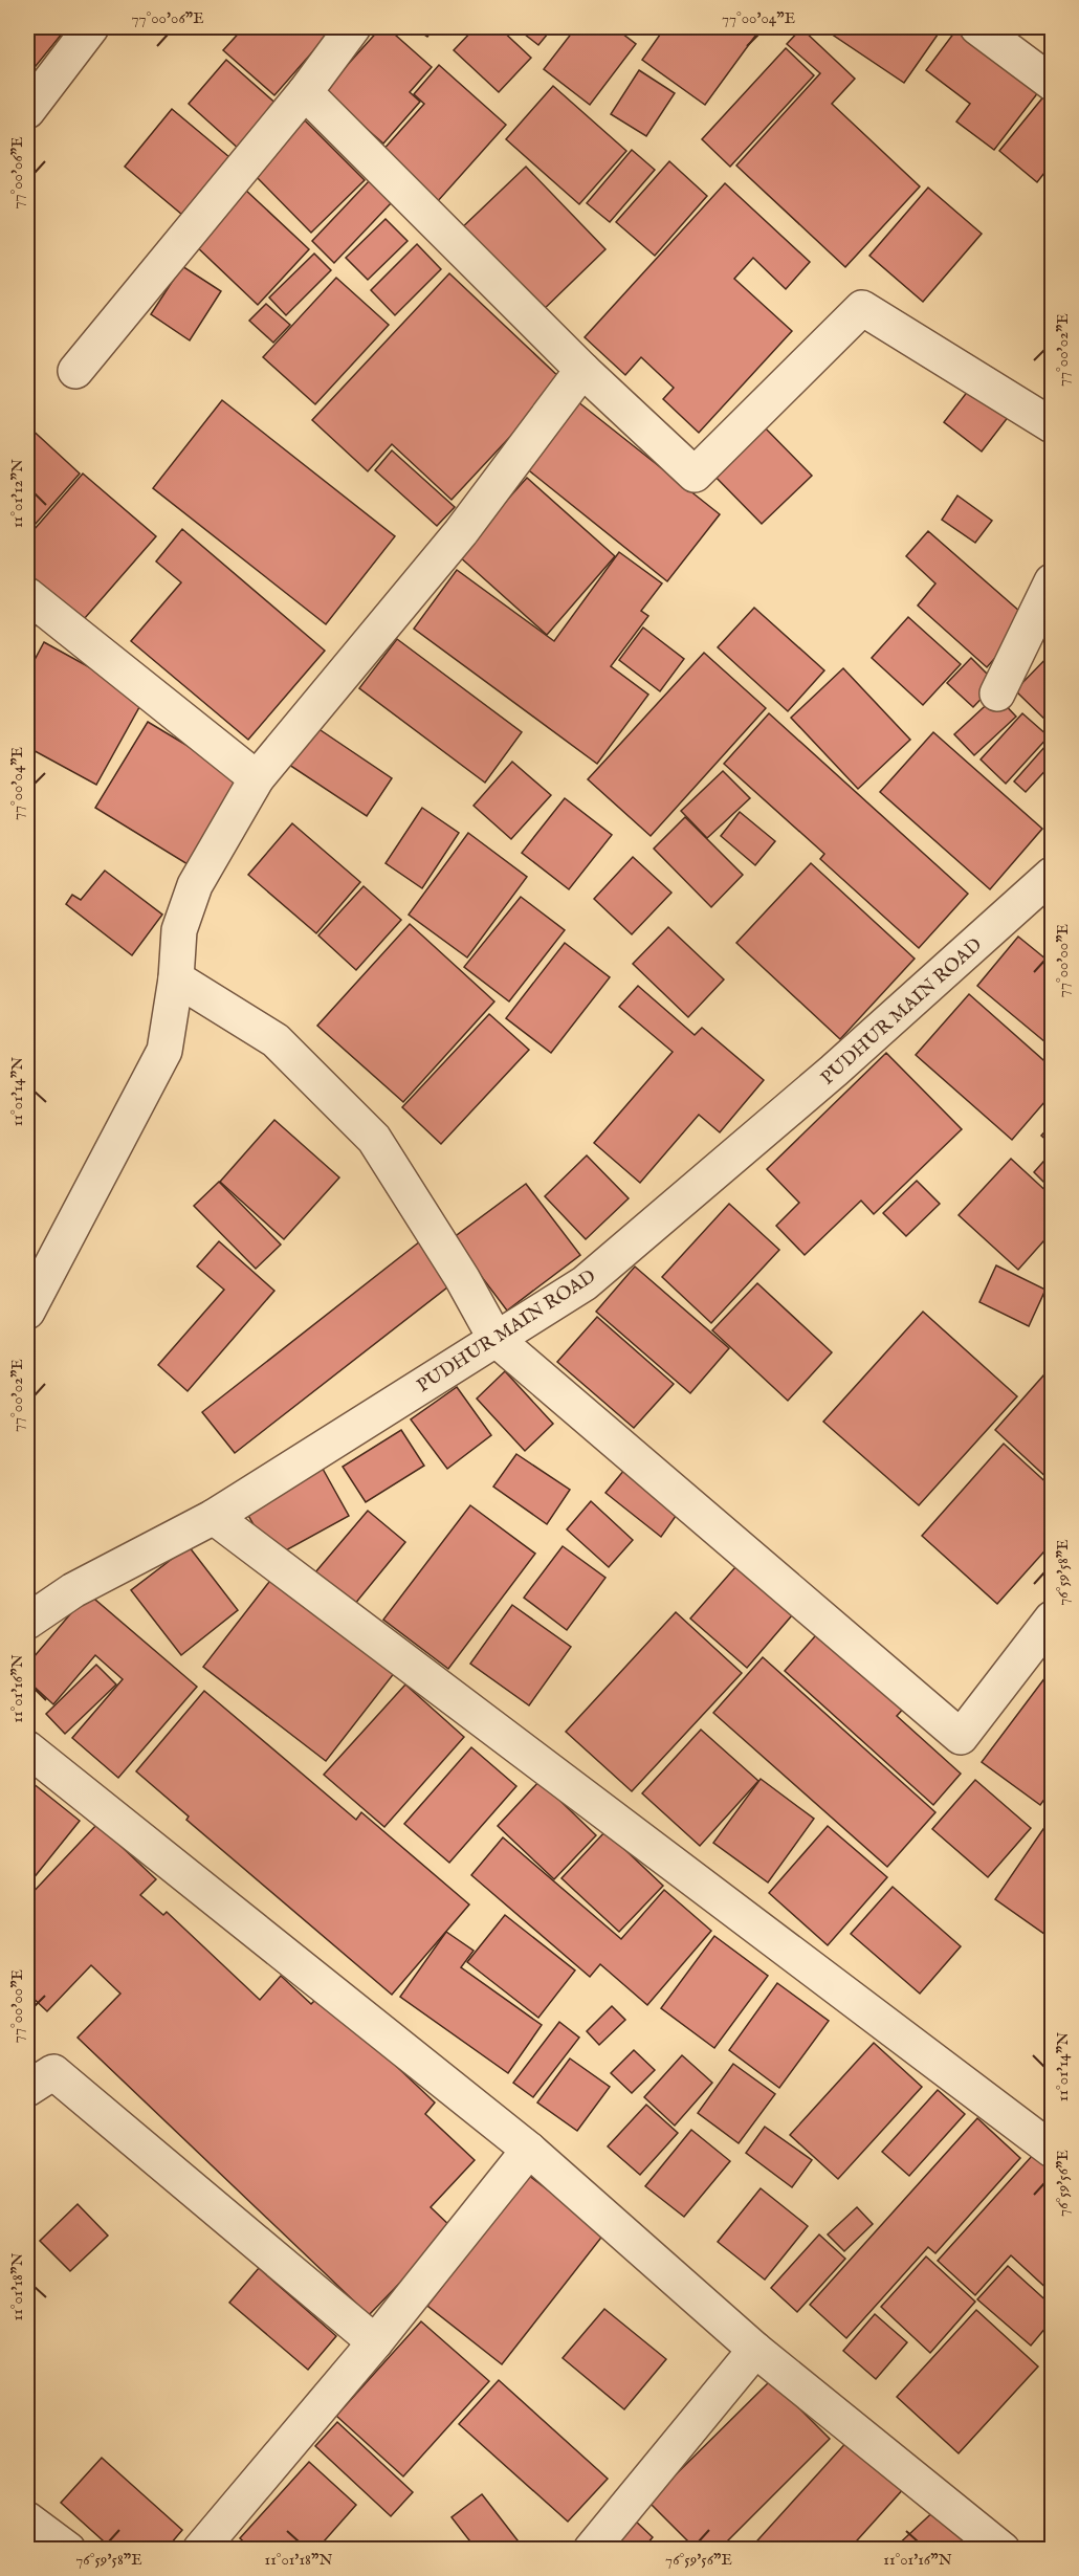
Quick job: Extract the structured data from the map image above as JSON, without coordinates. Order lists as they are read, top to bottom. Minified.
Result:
{"streets":{"street":["PUDHUR MAIN ROAD"]},"coordinates":["77°00'06\"E","77°00'04\"E","77°00'02\"E","11°01'12\"N","77°00'00\"E","11°01'14\"N","76°59'58\"E","11°01'16\"N","76°59'56\"E","11°01'18\"N"]}
